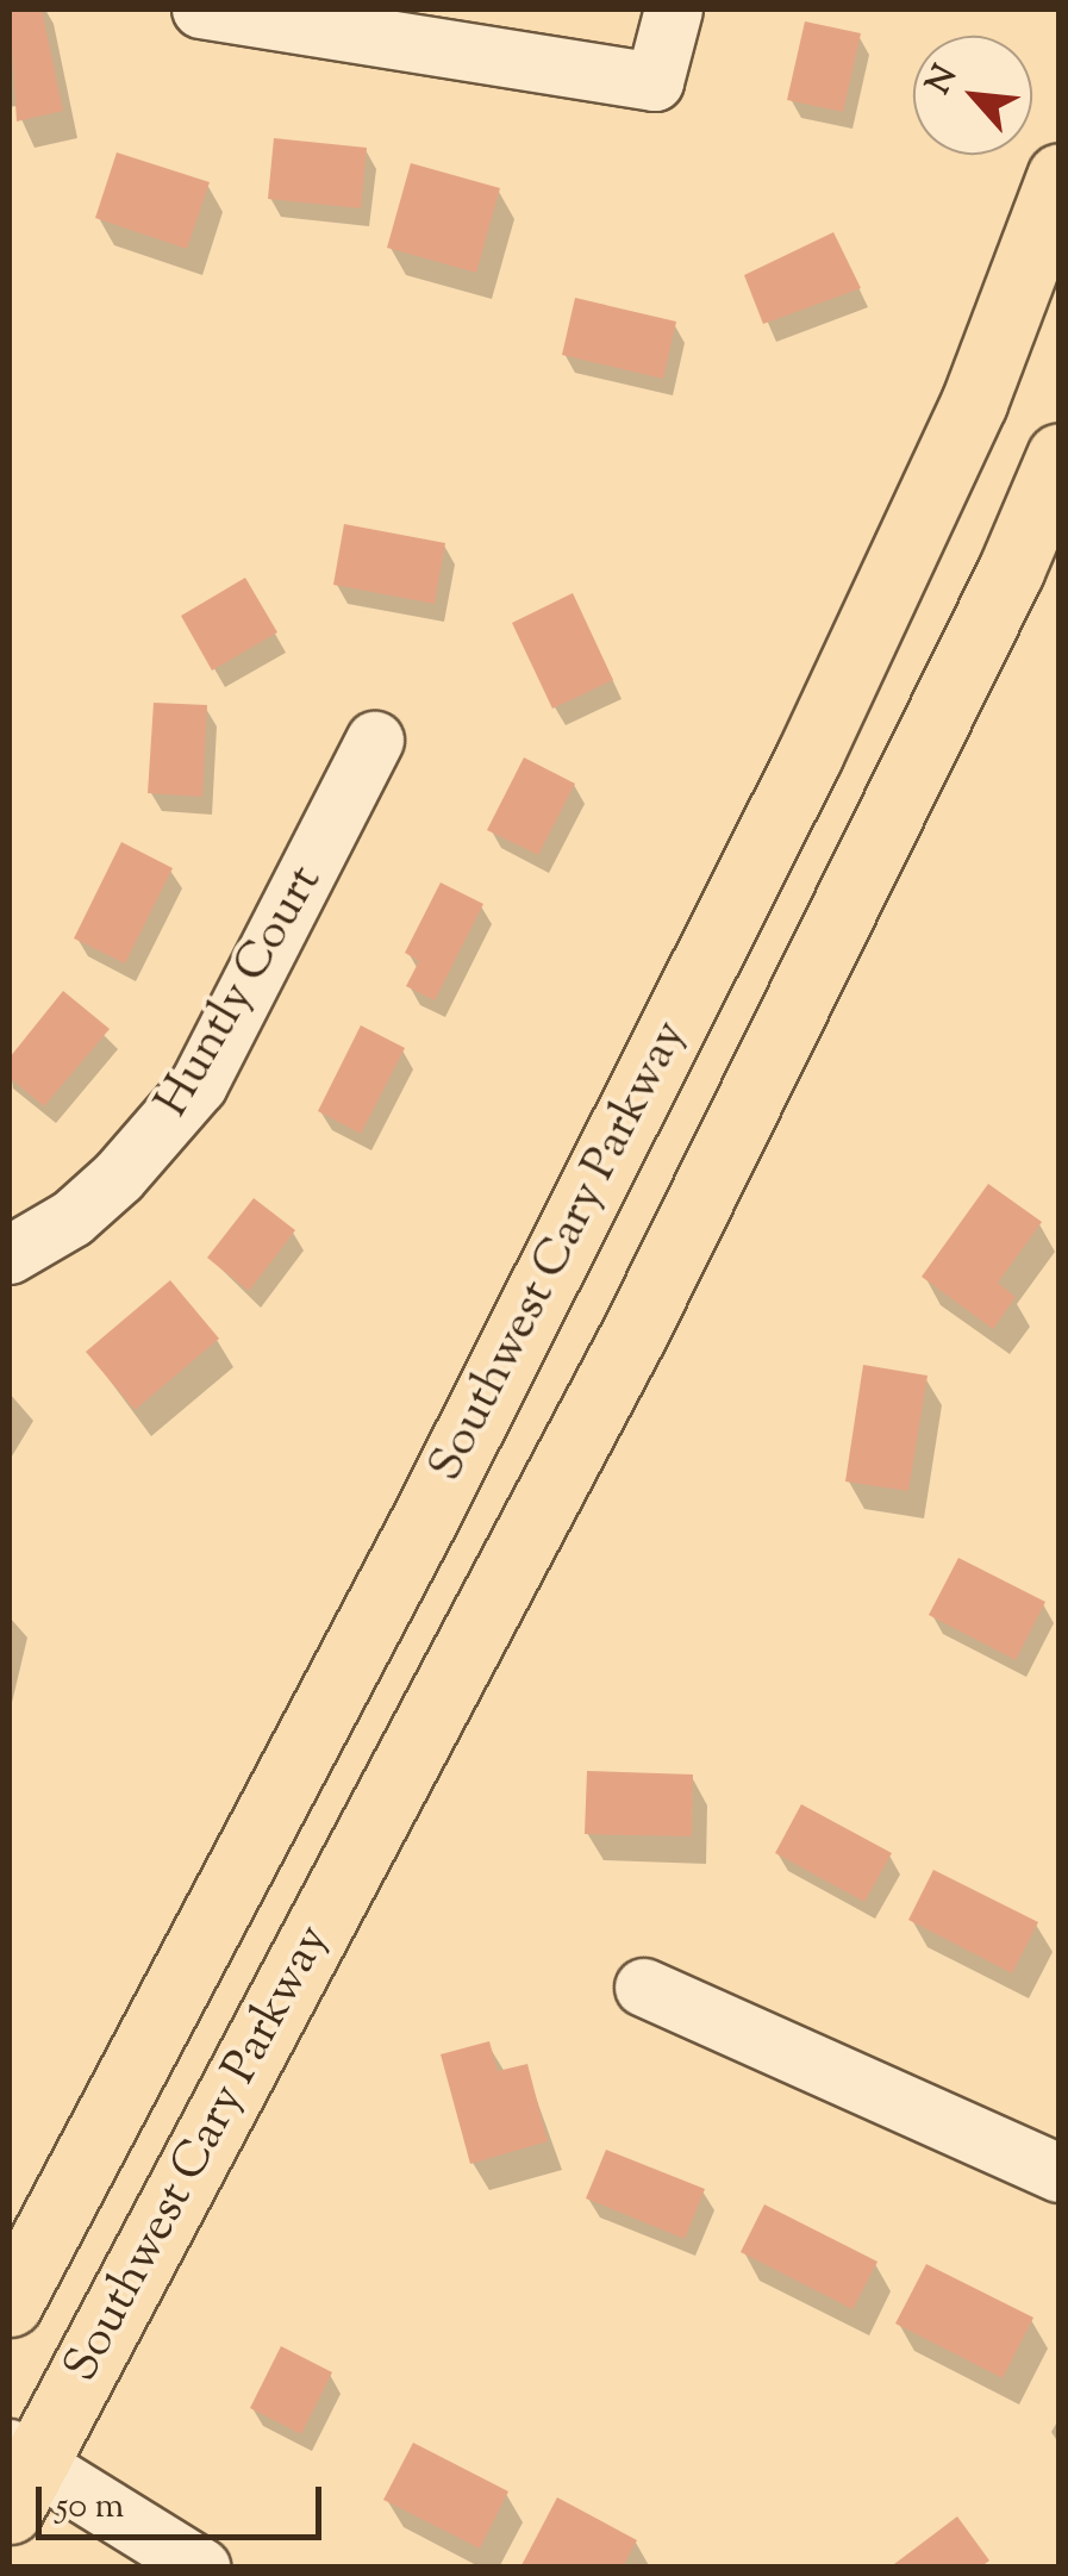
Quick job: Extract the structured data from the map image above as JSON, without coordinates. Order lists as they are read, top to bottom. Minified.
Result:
{"streets":{"main road":["Southwest Cary Parkway"],"street":["Huntly Court"]},"scale_bar":"50 m","north":"top left"}
